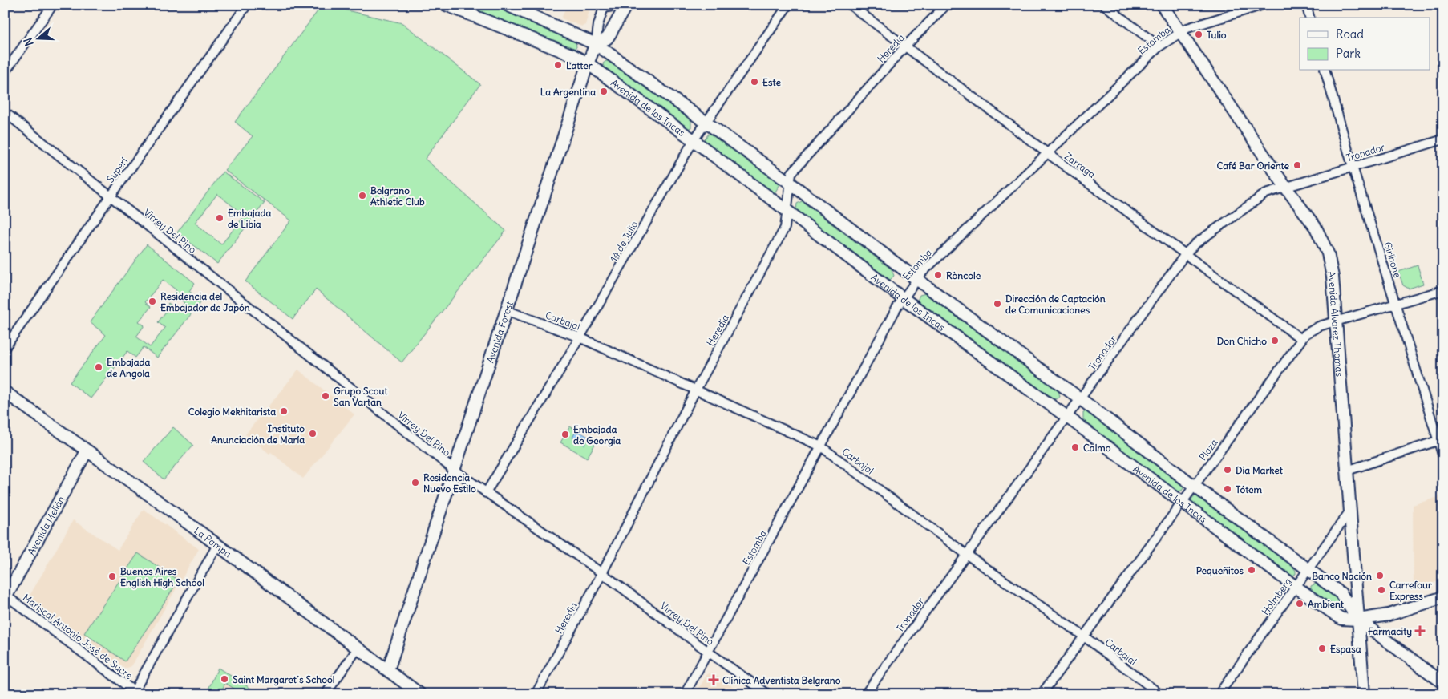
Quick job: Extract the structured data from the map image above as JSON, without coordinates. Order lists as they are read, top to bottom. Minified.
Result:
{"streets":{"main road":["Avenida de los Incas","Avenida Álvarez Thomas","Avenida Forest","Avenida Melián","La Pampa"],"street":["Estomba","Heredia","Tronador","Zarraga","Superí","Virrey Del Pino","14 de Julio","Giribone","Carbajal","Plaza","Holmberg","Mariscal Antonio José de Sucre"]},"crossings":[["Estomba","Avenida de los Incas"],["Estomba","Zarraga"],["Estomba","Virrey Del Pino"],["Estomba","Carbajal"],["Estomba","Avenida Álvarez Thomas"],["Heredia","Avenida de los Incas"],["Heredia","Zarraga"],["Heredia","Virrey Del Pino"],["Heredia","Carbajal"],["Avenida de los Incas","Tronador"],["Avenida de los Incas","14 de Julio"],["Avenida de los Incas","Avenida Álvarez Thomas"],["Avenida de los Incas","Avenida Forest"],["Avenida de los Incas","Plaza"],["Avenida de los Incas","Holmberg"],["Tronador","Zarraga"],["Tronador","Giribone"],["Tronador","Carbajal"],["Tronador","Avenida Álvarez Thomas"],["Zarraga","Plaza"],["Superí","Virrey Del Pino"],["Virrey Del Pino","14 de Julio"],["Virrey Del Pino","Avenida Forest"],["14 de Julio","Carbajal"],["Giribone","Plaza"],["Carbajal","Avenida Forest"],["Carbajal","Plaza"],["Avenida Álvarez Thomas","Plaza"],["Avenida Álvarez Thomas","Holmberg"],["Avenida Forest","La Pampa"],["Avenida Melián","La Pampa"],["Avenida Melián","Mariscal Antonio José de Sucre"]],"places":{"other":["Tulio","Latter","Este","La Argentina","Café Bar Oriente","Belgrano Athletic Club","Embajada de Libia","Ròncole","Residencia del Embajador de Japón","Dirección de Captación de Comunicaciones","Don Chicho","Embajada de Angola","Grupo Scout San Vartan","Colegio Mekhitarista","Instituto Anunciación de María","Embajada de Georgia","Calmo","Dia Market","Residencia Nuevo Estilo","Tótem","Pequeñitos","Banco Nación","Buenos Aires English High School","Carrefour Express","Ambient","Espasa","Saint Margaret´s School"],"health":["Farmacity","Clínica Adventista Belgrano"]},"legend":["Road","Park"],"north":"left"}
